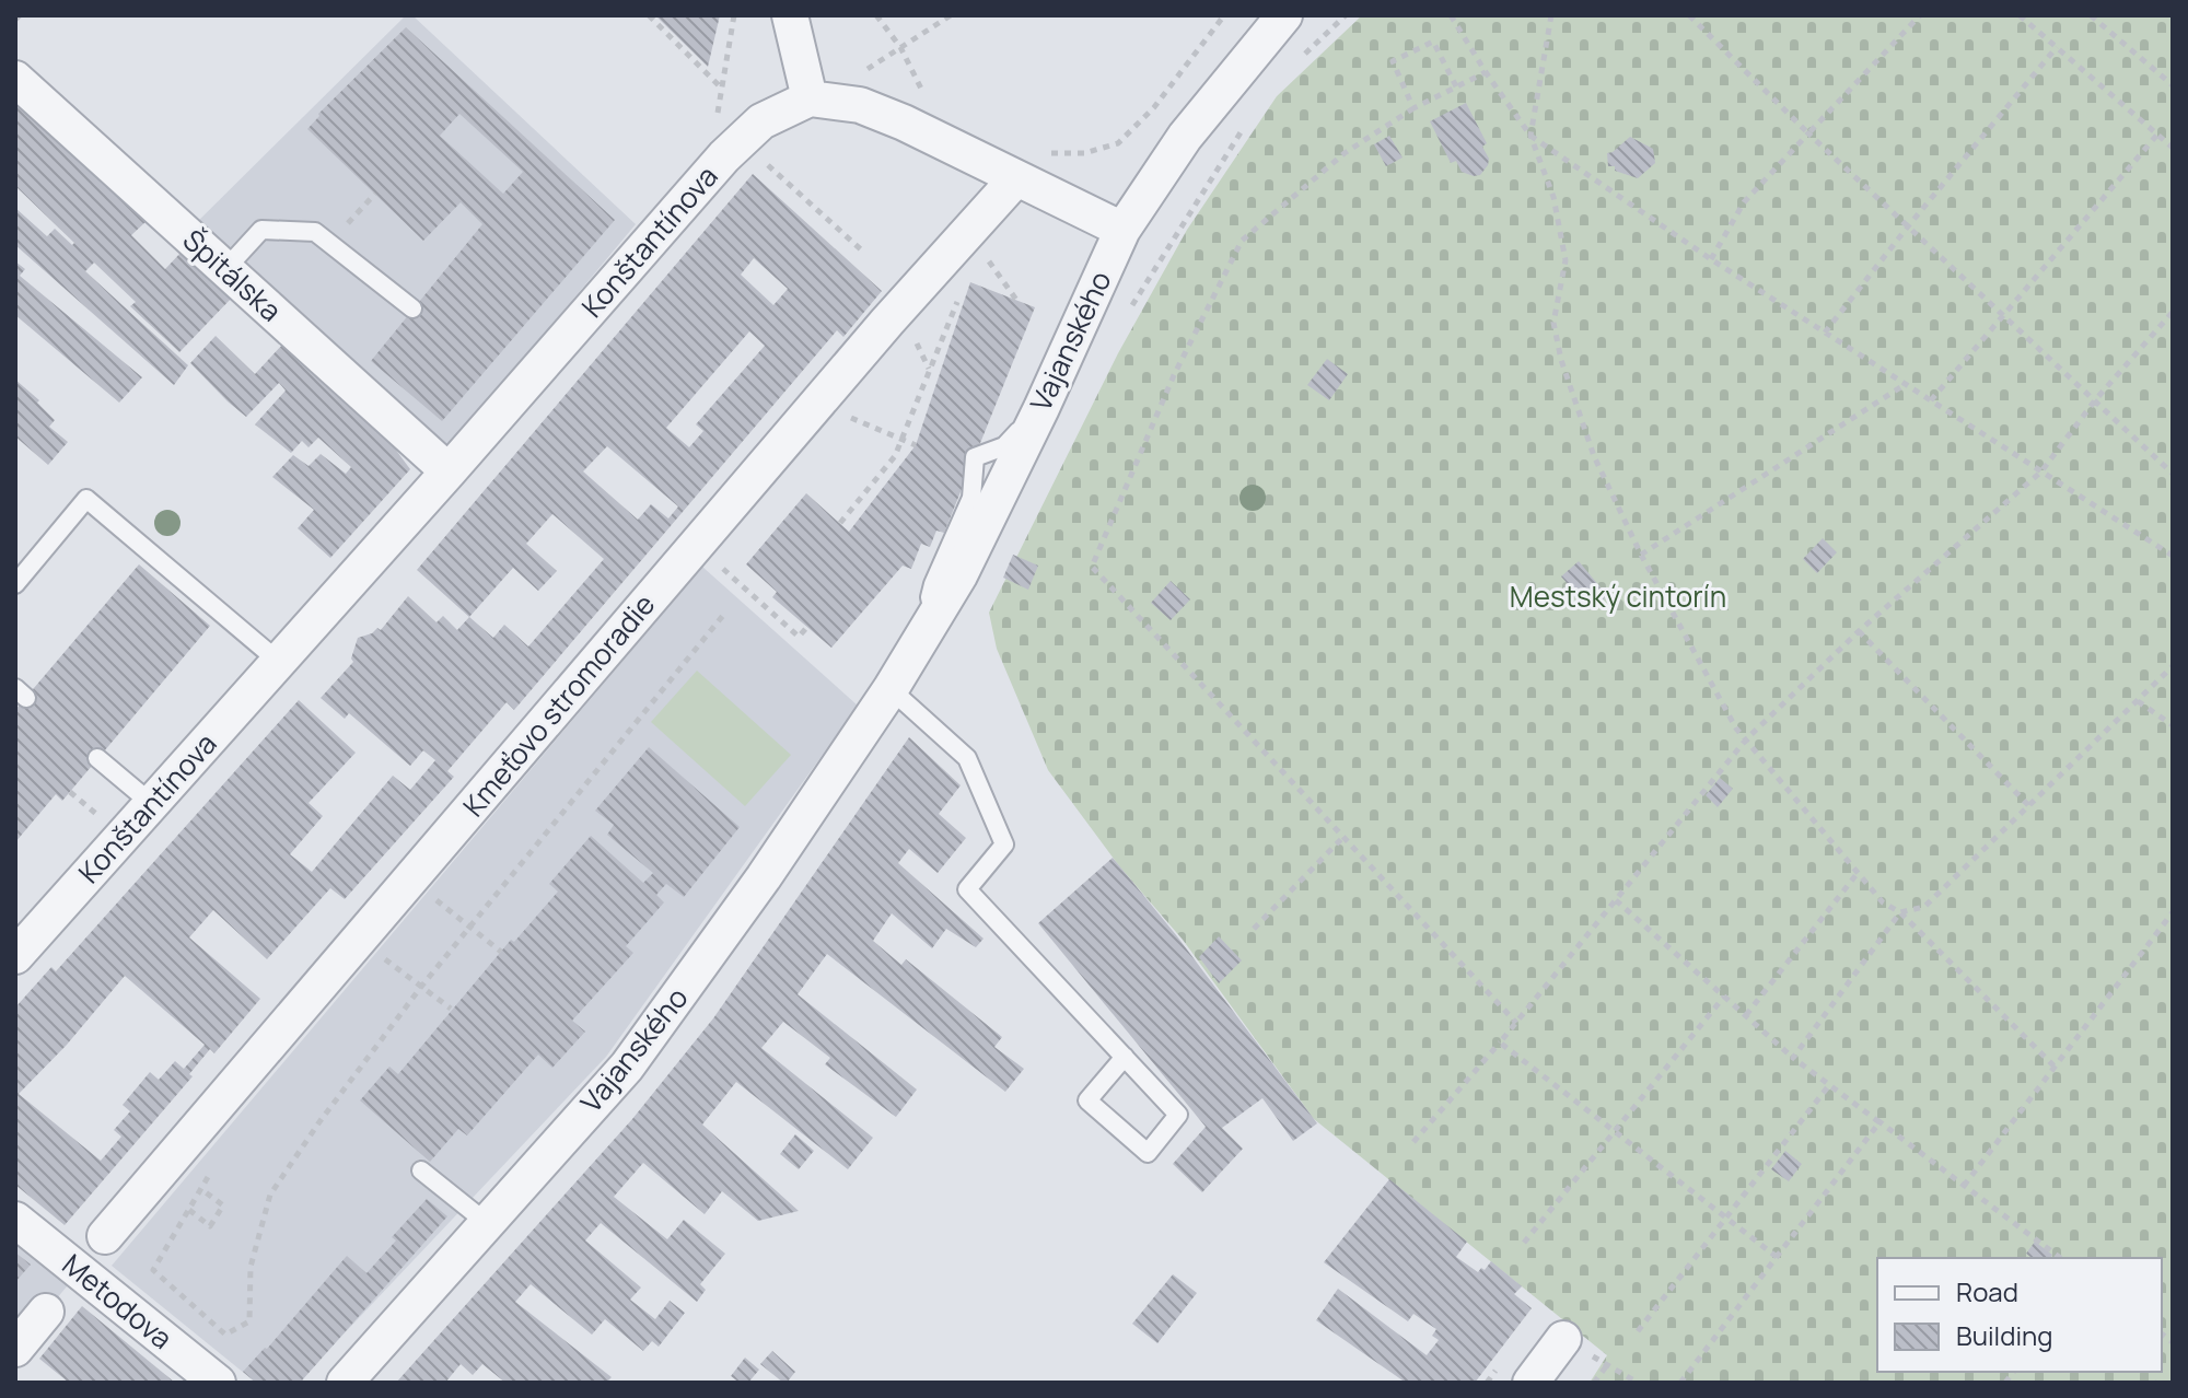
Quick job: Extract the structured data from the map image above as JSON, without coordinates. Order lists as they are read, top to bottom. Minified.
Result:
{"streets":{"street":["Konštantínova","Špitálska","Vajanského","Kmeťovo stromoradie","Metodova"]},"crossings":[["Konštantínova","Špitálska"]],"parks":["Mestský cintorín"],"legend":["Road","Building"]}
